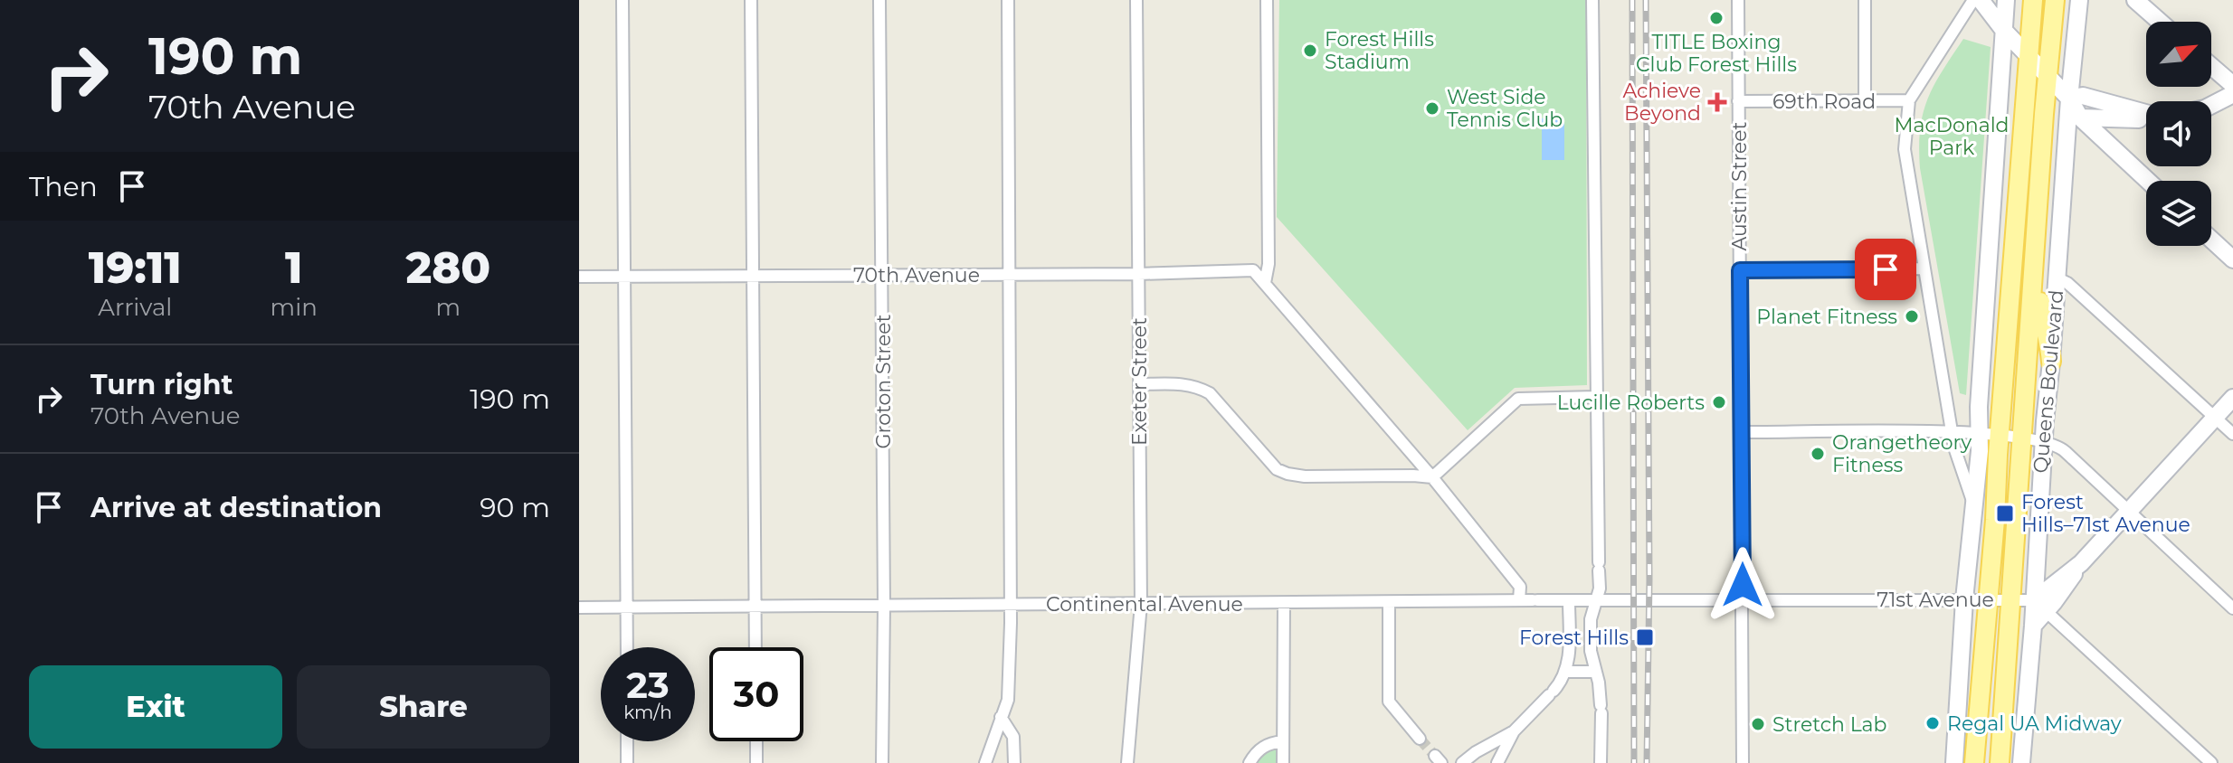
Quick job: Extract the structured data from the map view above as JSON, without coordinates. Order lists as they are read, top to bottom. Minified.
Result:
{"streets":{"main road":["Queens Boulevard"],"street":["69th Road","Austin Street","70th Avenue","Groton Street","Exeter Street","71st Avenue","Continental Avenue"]},"crossings":[["69th Road","Austin Street"],["Austin Street","71st Avenue"],["70th Avenue","Groton Street"],["70th Avenue","Exeter Street"],["Groton Street","Continental Avenue"],["Exeter Street","Continental Avenue"],["Queens Boulevard","71st Avenue"],["71st Avenue","Continental Avenue"]],"parks":["MacDonald Park"],"places":{"other":["TITLE Boxing Club Forest Hills","Forest Hills Stadium","West Side Tennis Club","Planet Fitness","Lucille Roberts","Orangetheory Fitness","Regal UA Midway","Stretch Lab"],"health":["Achieve Beyond"],"transit":["Forest Hills–71st Avenue","Forest Hills"]},"north":"top right","page":{"turn":["190 m","70th Avenue"],"then":"Then","eta":["19:11","Arrival","1","min","280","m"],"list":[{"name":"Turn right","note":"70th Avenue","value":"190 m"},{"name":"Arrive at destination","value":"90 m"}],"speed":"23 km/h","limit":"30","buttons":["Exit","Share"]}}
